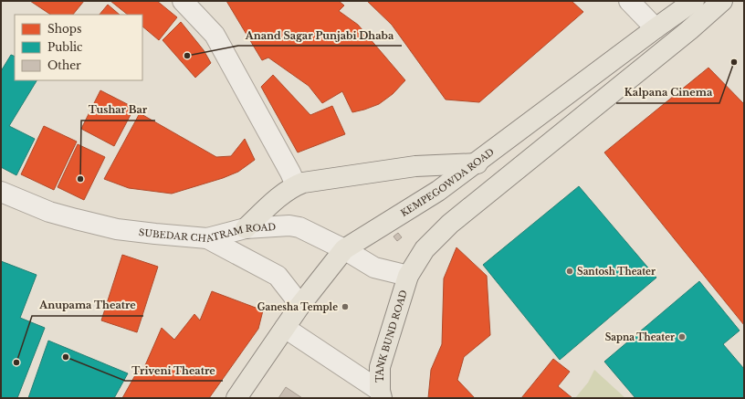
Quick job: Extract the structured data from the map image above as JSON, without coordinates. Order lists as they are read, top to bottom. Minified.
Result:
{"streets":{"main road":["KEMPEGOWDA ROAD","TANK BUND ROAD"],"street":["SUBEDAR CHATRAM ROAD"]},"crossings":[["KEMPEGOWDA ROAD","SUBEDAR CHATRAM ROAD"],["SUBEDAR CHATRAM ROAD","TANK BUND ROAD"]],"places":["Anand Sagar Punjabi Dhaba","Kalpana Cinema","Tushar Bar","Santosh Theater","Ganesha Temple","Sapna Theater","Triveni Theatre","Anupama Theatre"],"legend":["Shops","Public","Other"]}
